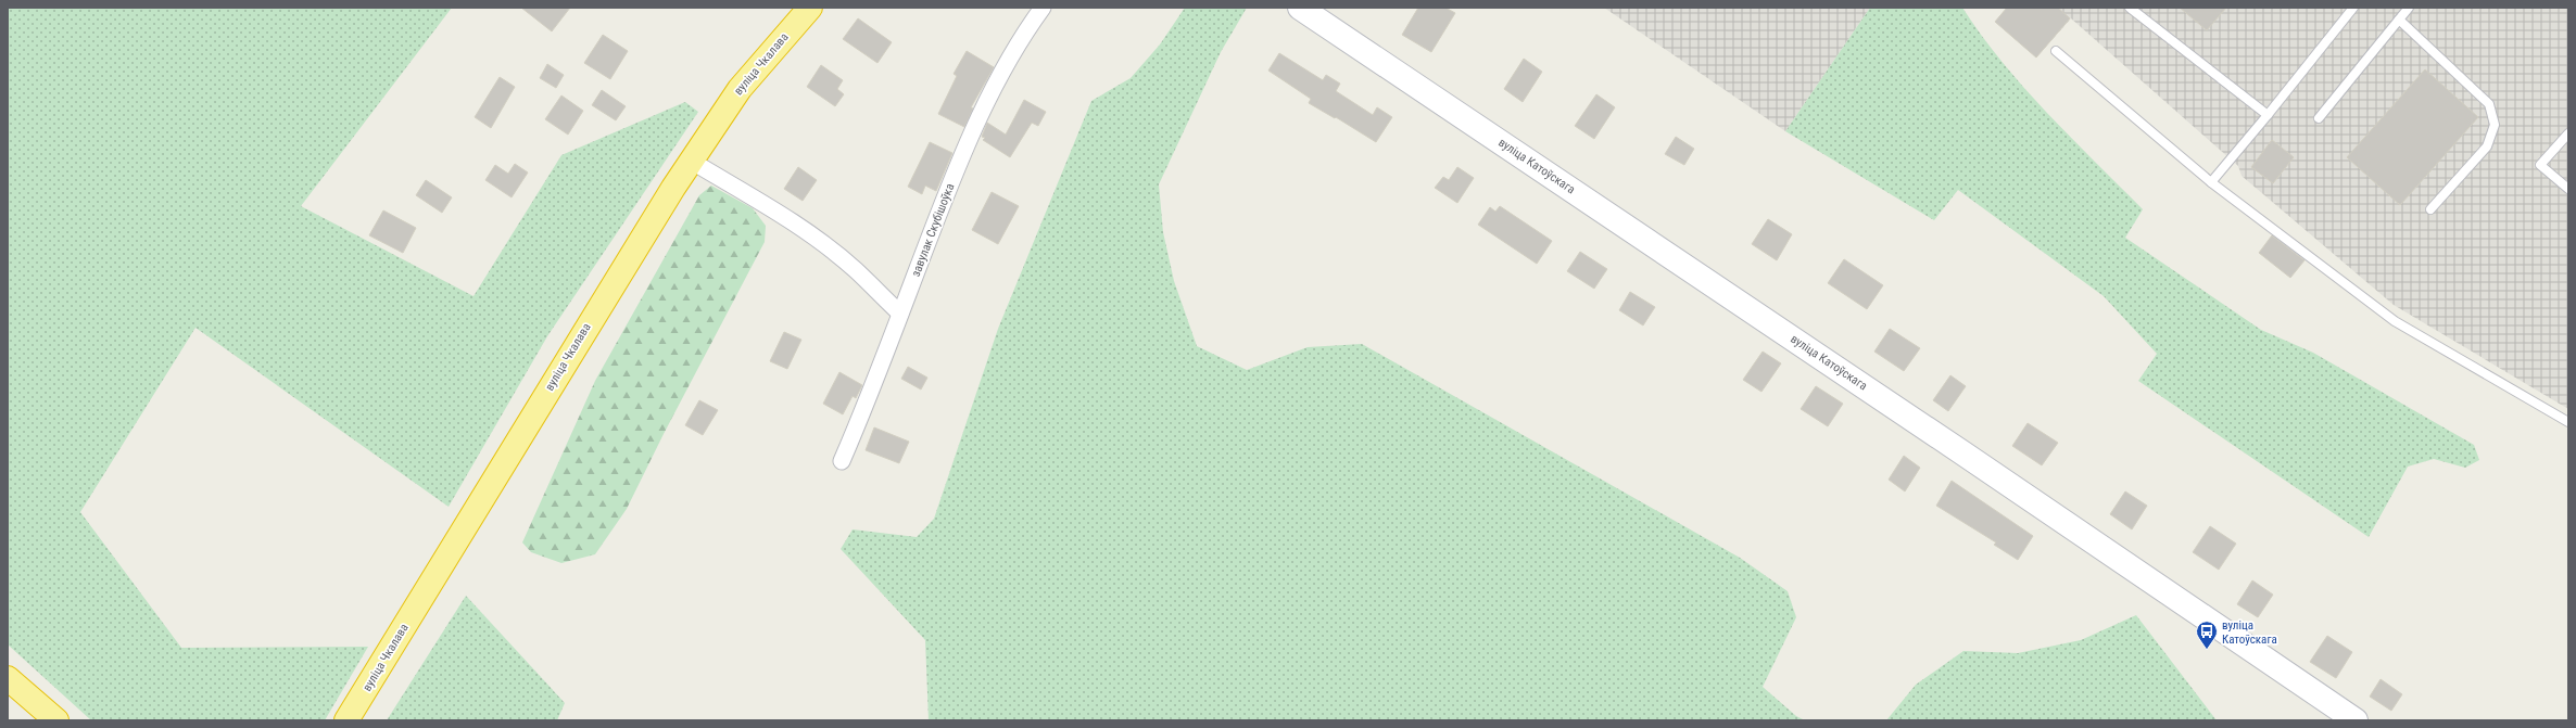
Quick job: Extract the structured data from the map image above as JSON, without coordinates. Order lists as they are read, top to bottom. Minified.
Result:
{"streets":{"highway":["вуліца Чкалава"],"main road":["вуліца Катоўскага"],"street":["завулак Скубішоўка"]},"places":{"bus stop":["вуліца Катоўскага"]}}
